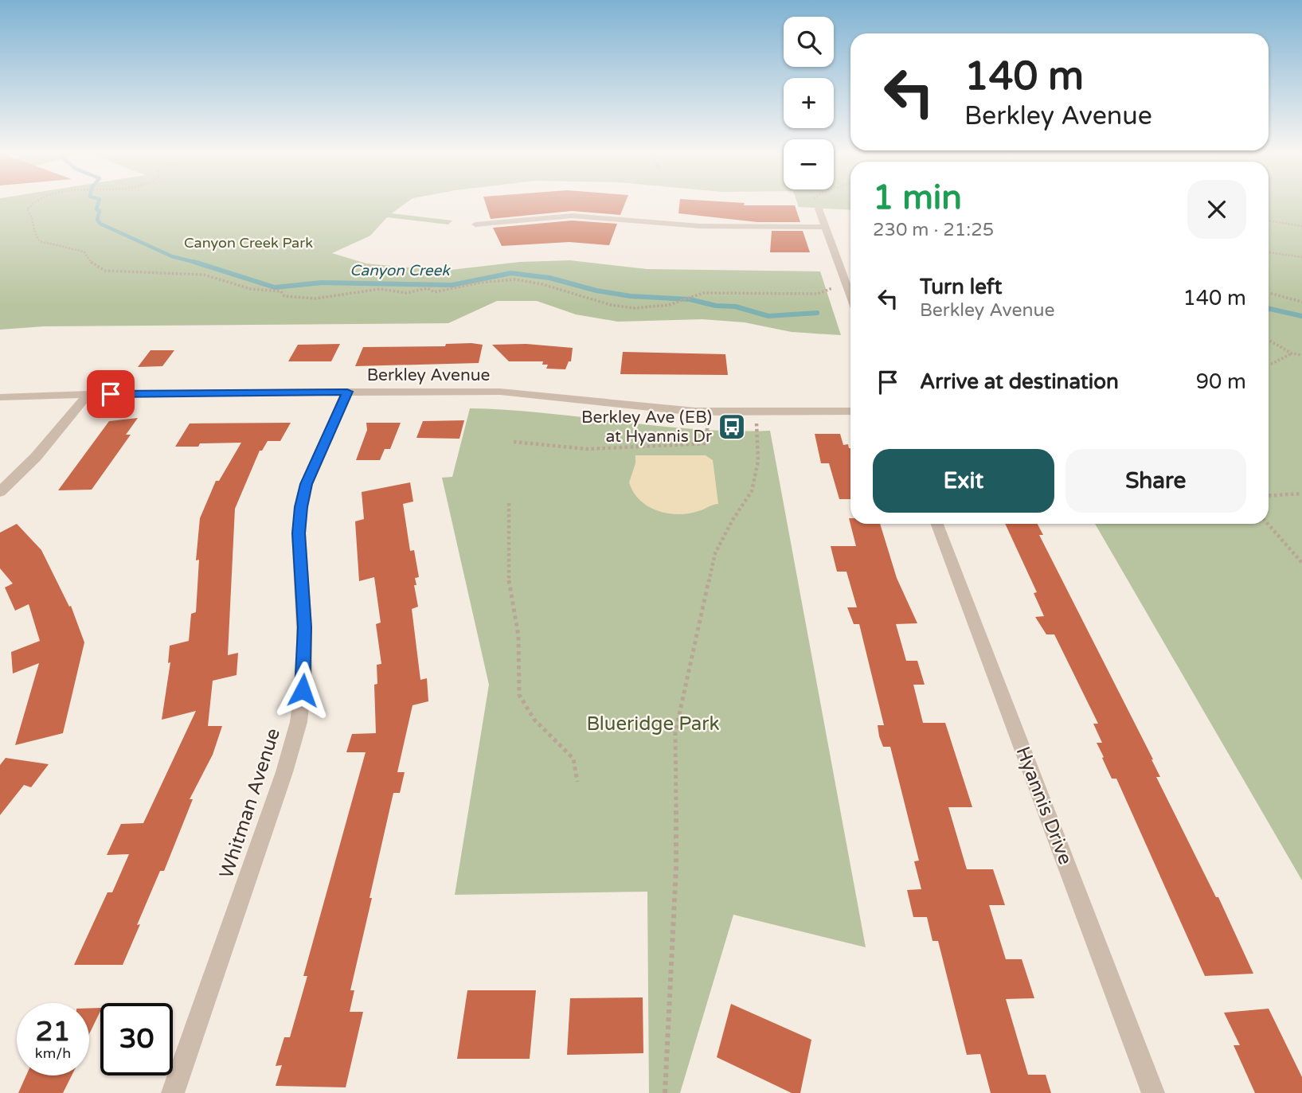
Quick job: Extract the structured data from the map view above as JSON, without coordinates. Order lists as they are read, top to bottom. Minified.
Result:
{"streets":{"street":["Berkley Avenue","Whitman Avenue","Hyannis Drive"]},"crossings":[["Berkley Avenue","Whitman Avenue"]],"water":["Canyon Creek"],"parks":["Canyon Creek Park","Blueridge Park"],"places":{"bus stop":["Berkley Ave (EB) at Hyannis Dr"]},"page":{"map_buttons":["+","−"],"turn":["140 m","Berkley Avenue"],"heading":["1 min","230 m · 21:25"],"list":[{"name":"Turn left","note":"Berkley Avenue","value":"140 m"},{"name":"Arrive at destination","value":"90 m"}],"buttons":["Exit","Share"],"speed":"21 km/h","limit":"30"}}
